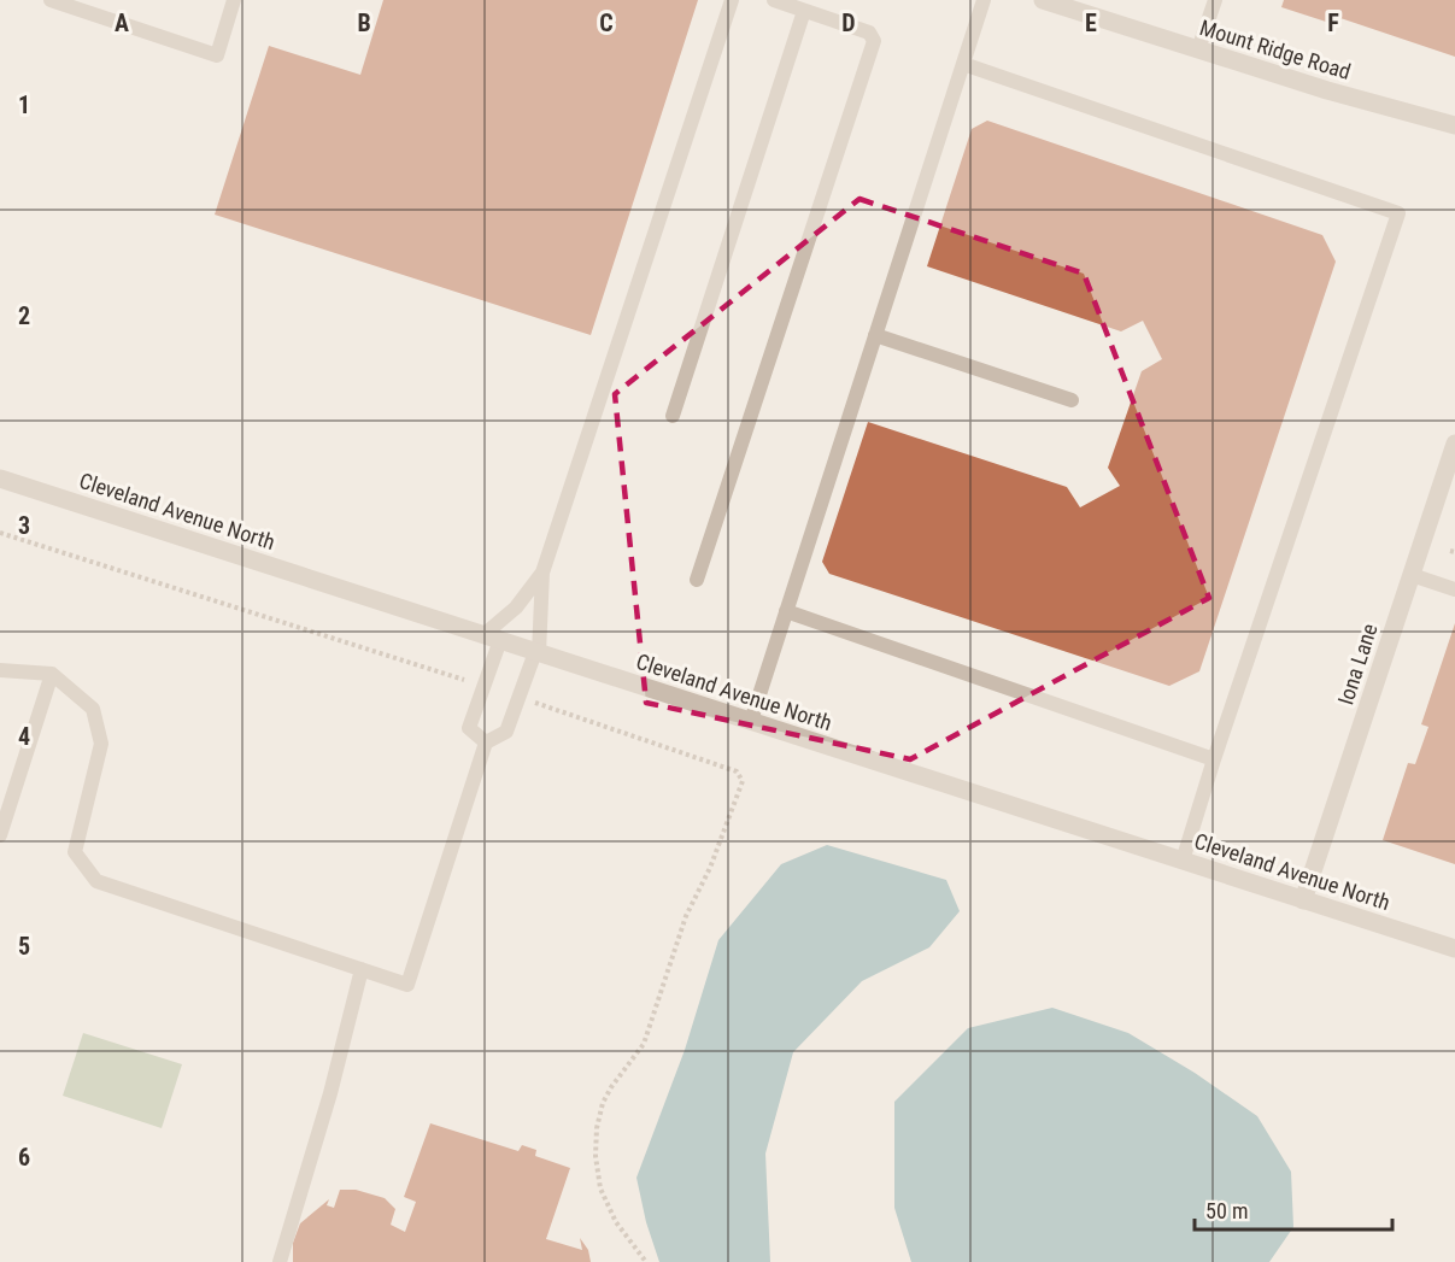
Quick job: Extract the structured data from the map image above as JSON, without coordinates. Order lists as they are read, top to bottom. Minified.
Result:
{"streets":{"street":["Mount Ridge Road","Cleveland Avenue North","Iona Lane"]},"crossings":[["Cleveland Avenue North","Iona Lane"]],"scale_bar":"50 m","grid":{"columns":["A","B","C","D","E","F"],"rows":["1","2","3","4","5","6"]}}
